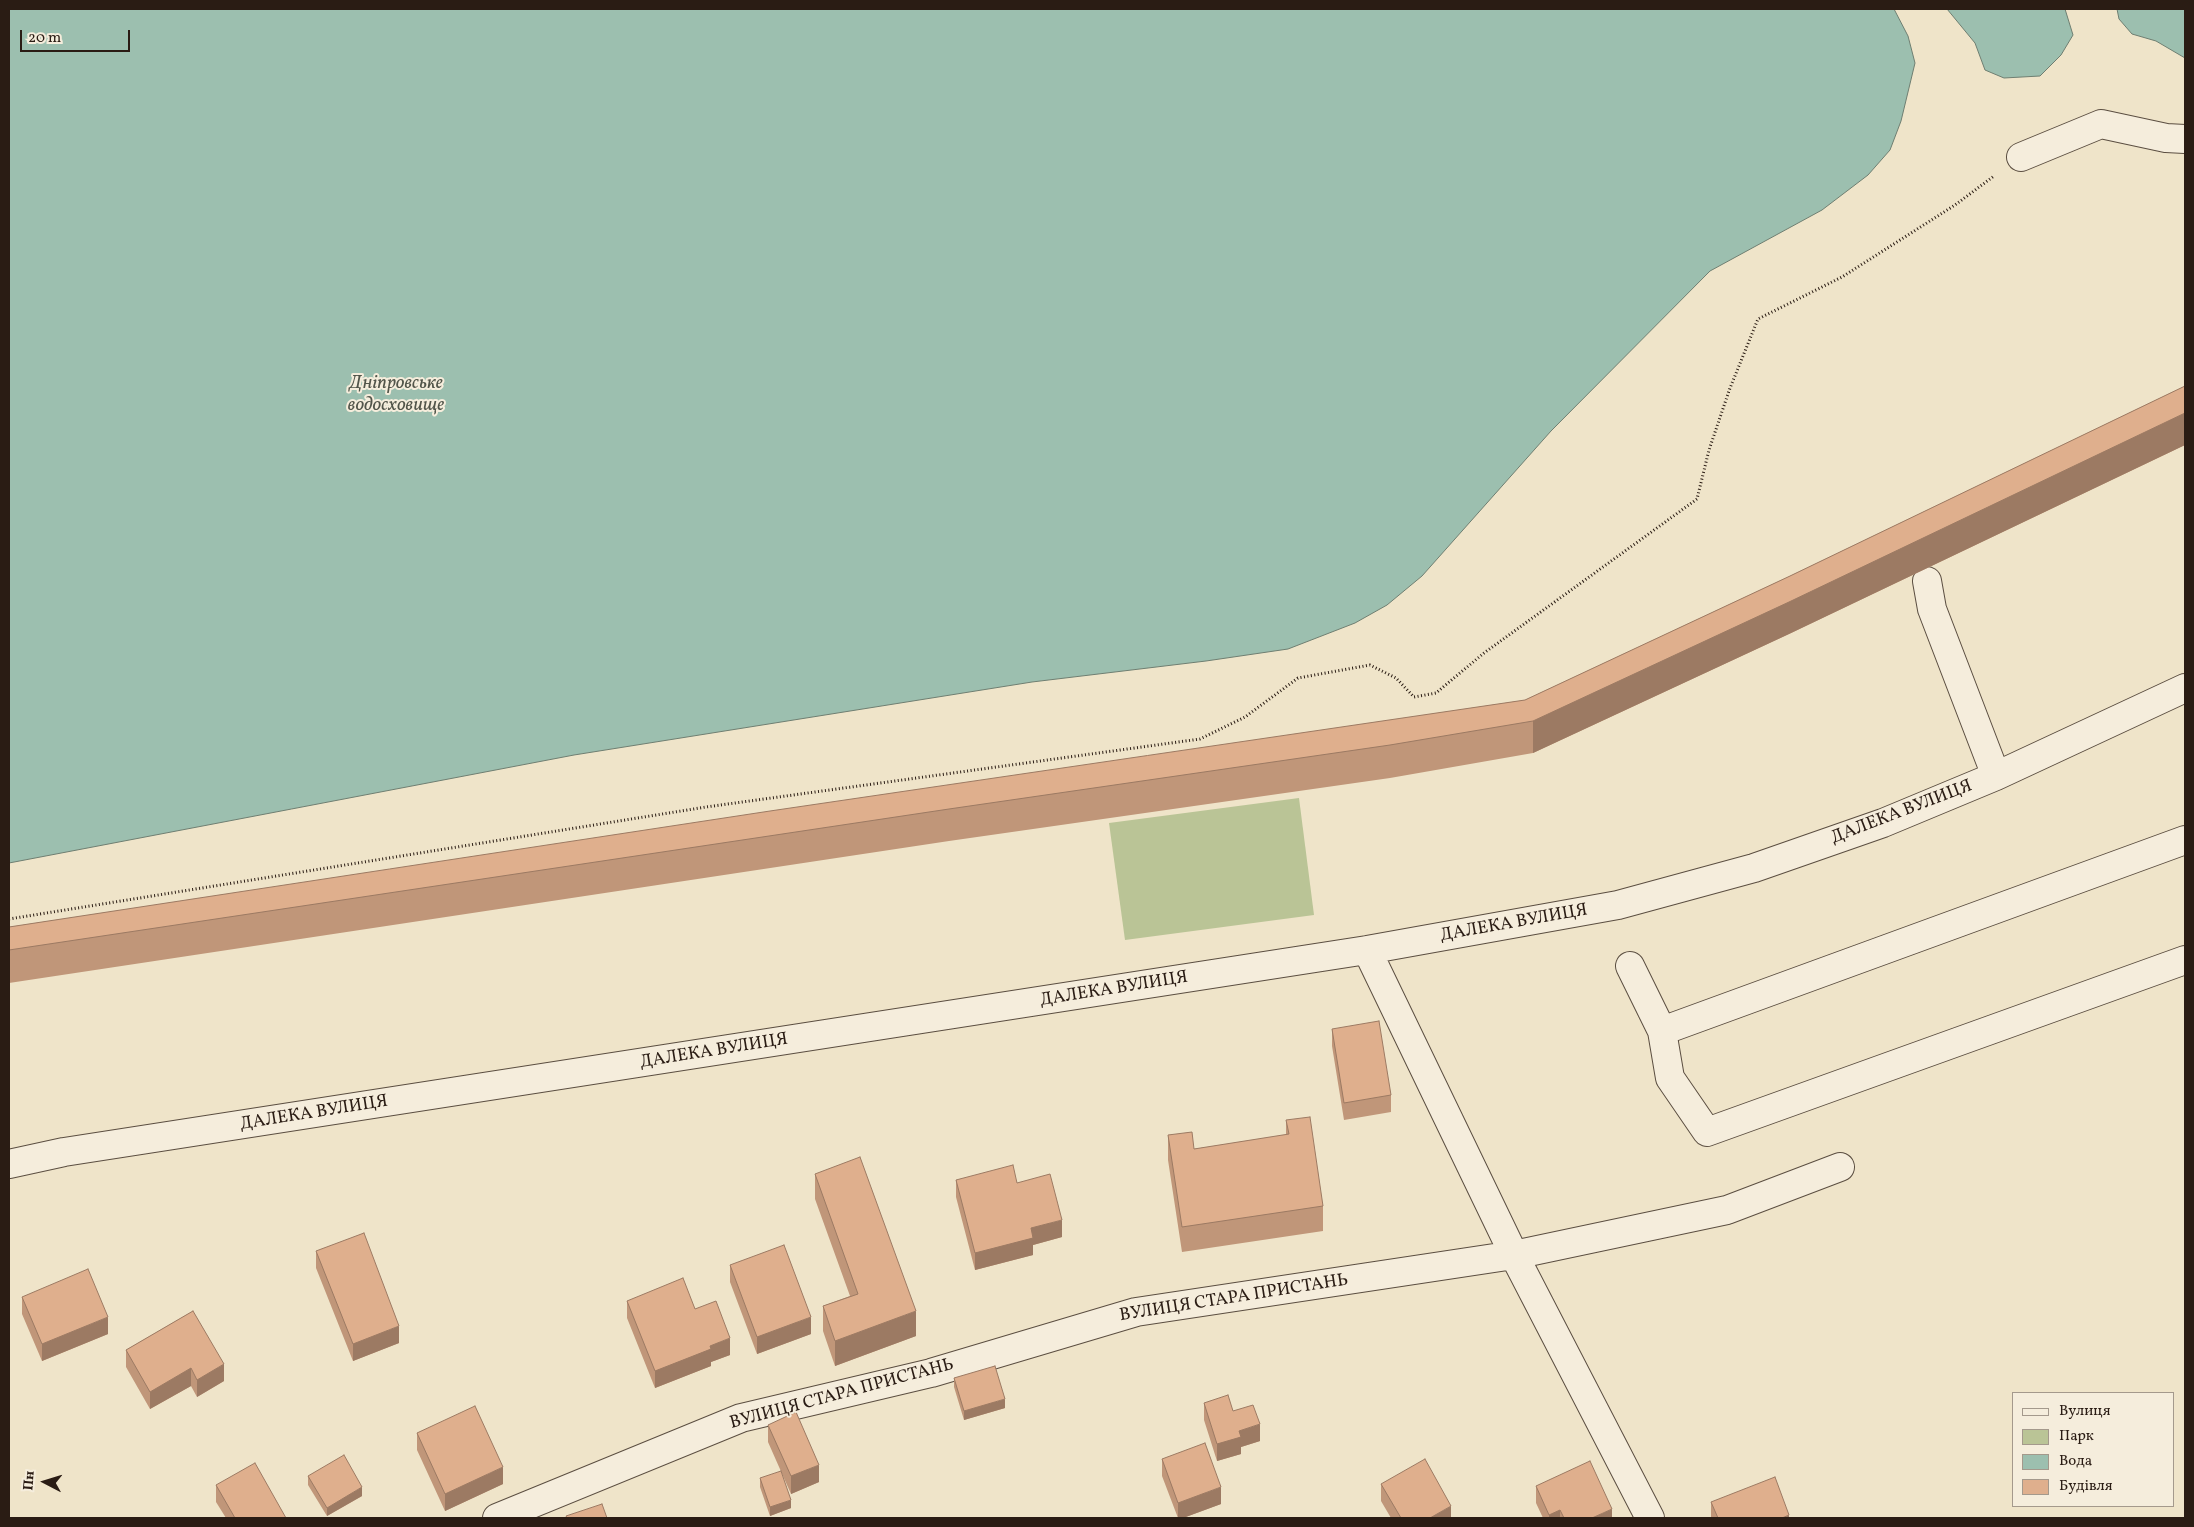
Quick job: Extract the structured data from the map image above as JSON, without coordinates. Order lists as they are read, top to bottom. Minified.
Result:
{"streets":{"street":["ДАЛЕКА ВУЛИЦЯ","ВУЛИЦЯ СТАРА ПРИСТАНЬ"]},"water":["Дніпровське водосховище"],"legend":["Вулиця","Парк","Вода","Будівля"],"scale_bar":"20 m","north":"left"}
